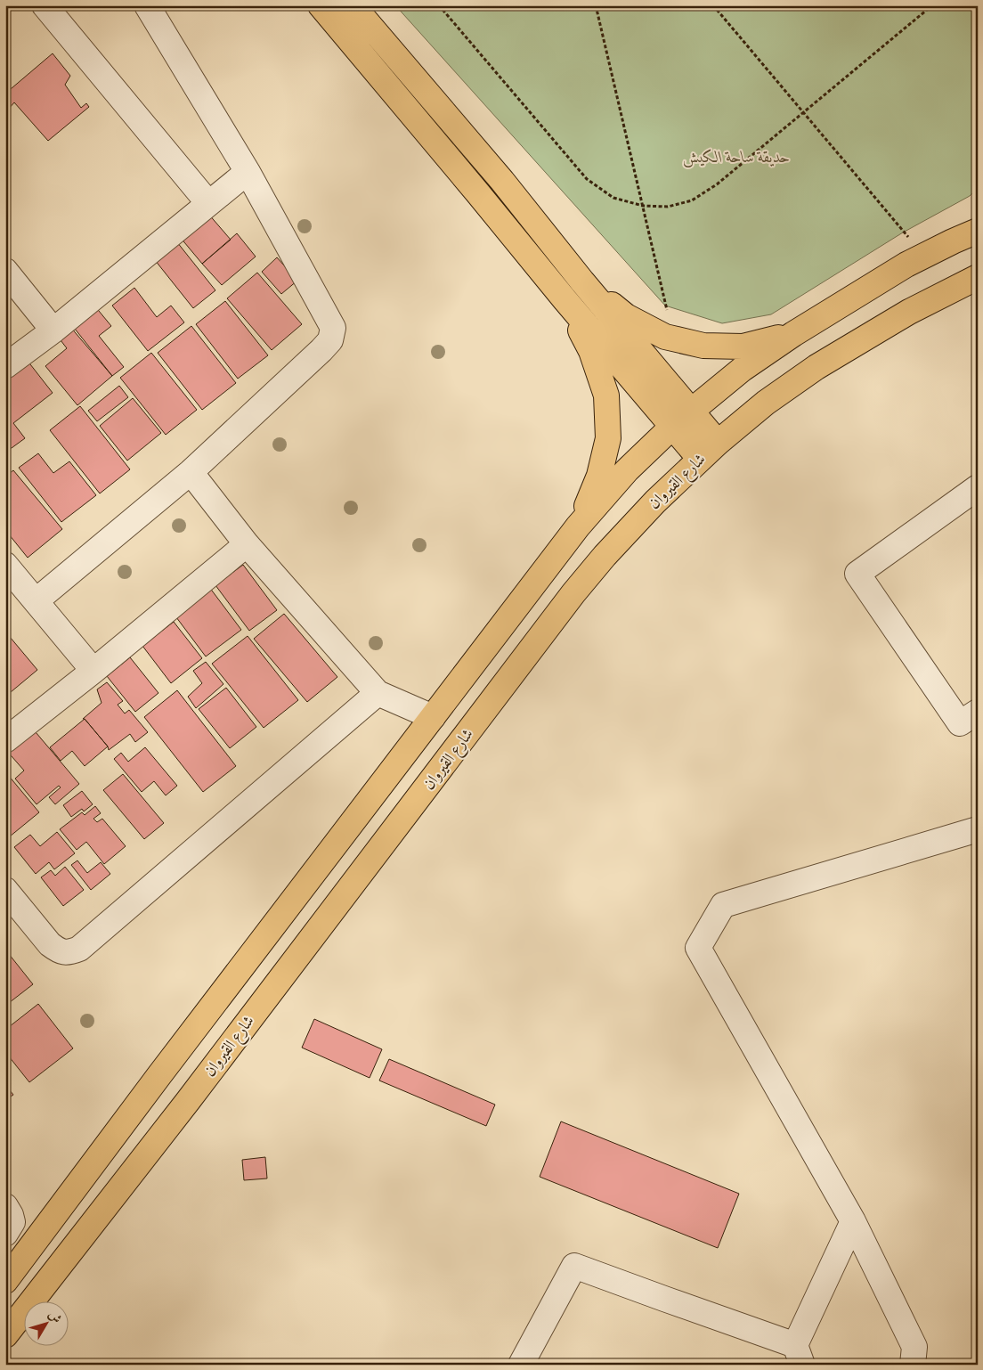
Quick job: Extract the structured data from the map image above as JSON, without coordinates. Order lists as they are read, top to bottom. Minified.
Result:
{"streets":{"main road":["شارع القيروان"]},"parks":["حديقة ساحة الكيش"],"north":"top right"}
